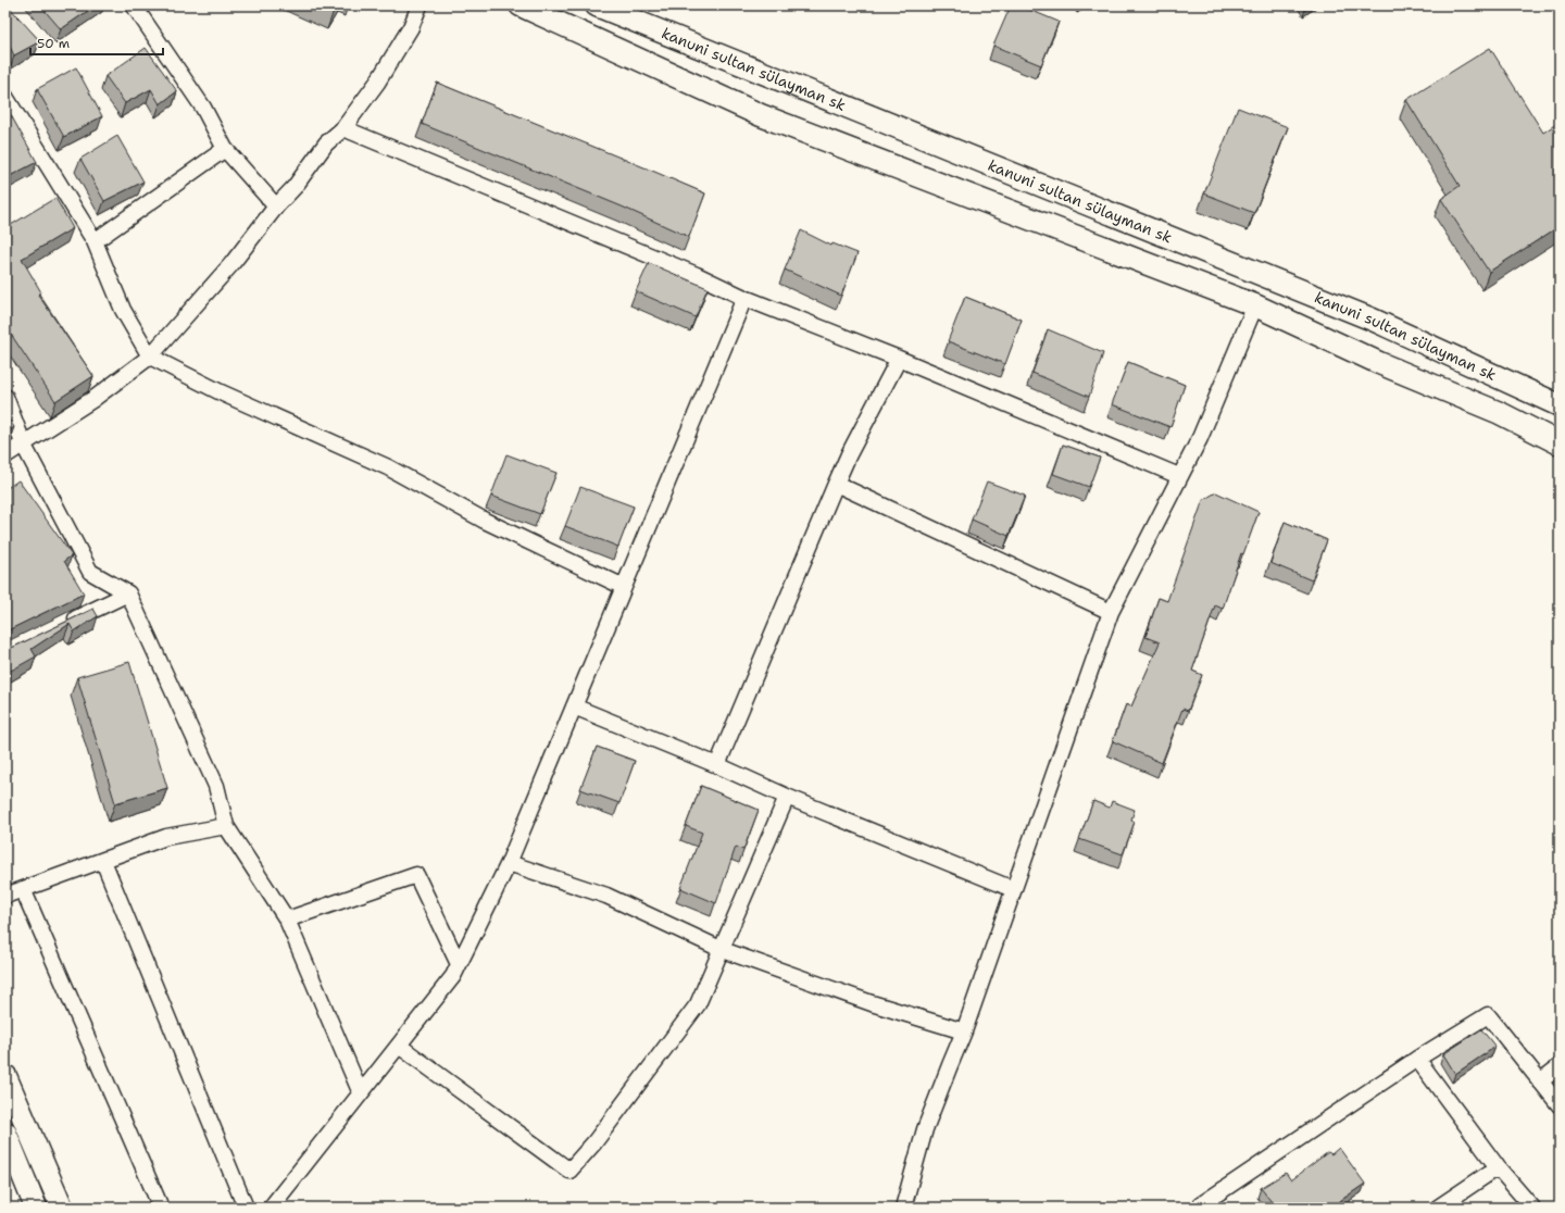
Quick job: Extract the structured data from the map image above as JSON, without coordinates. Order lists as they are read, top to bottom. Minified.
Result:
{"streets":{"main road":["kanuni sultan sülayman sk"]},"scale_bar":"50 m"}
